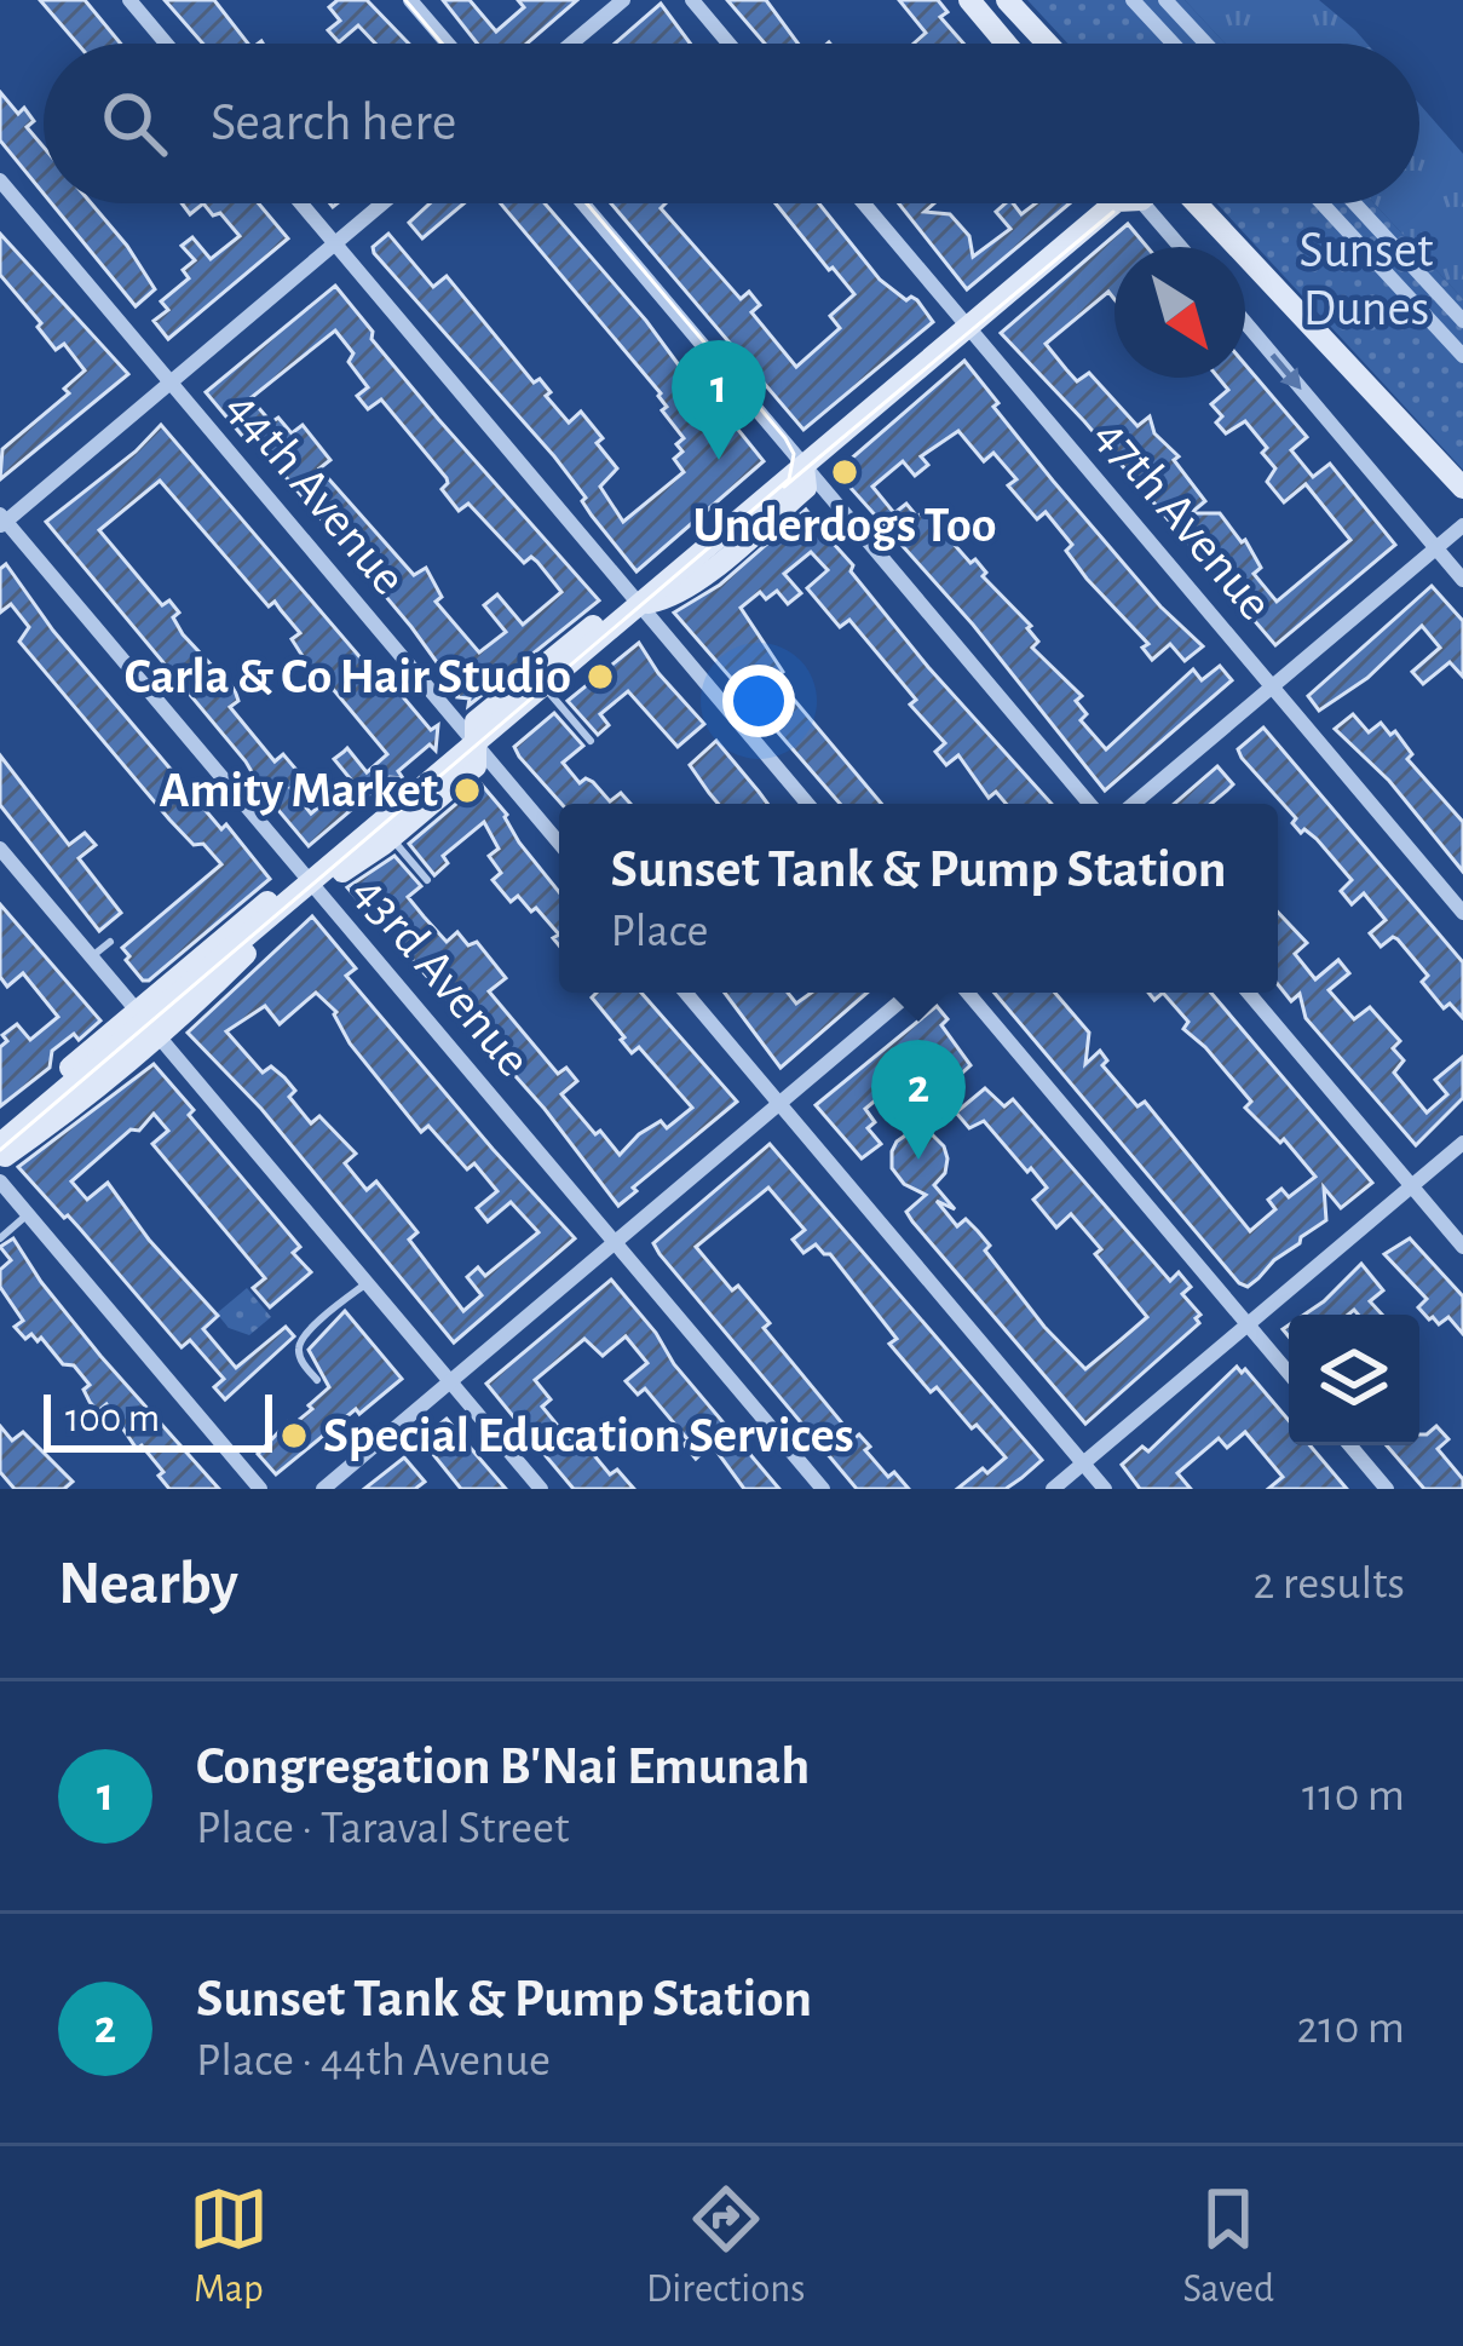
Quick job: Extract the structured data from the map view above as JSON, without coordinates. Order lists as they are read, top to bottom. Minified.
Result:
{"streets":{"street":["44th Avenue","47th Avenue","43rd Avenue"]},"parks":["Sunset Dunes"],"places":["Underdogs Too","Carla & Co Hair Studio","Amity Market","Special Education Services"],"scale_bar":"100 m","north":"bottom right","page":{"search":"Search here","pins":["1","2"],"popup":["Sunset Tank & Pump Station","Place"],"scale":"100 m","heading":["Nearby","2 results"],"list":[{"mark":"1","name":"Congregation B'Nai Emunah","note":"Place · Taraval Street","value":"110 m"},{"mark":"2","name":"Sunset Tank & Pump Station","note":"Place · 44th Avenue","value":"210 m"}],"nav":["Map","Directions","Saved"]}}
